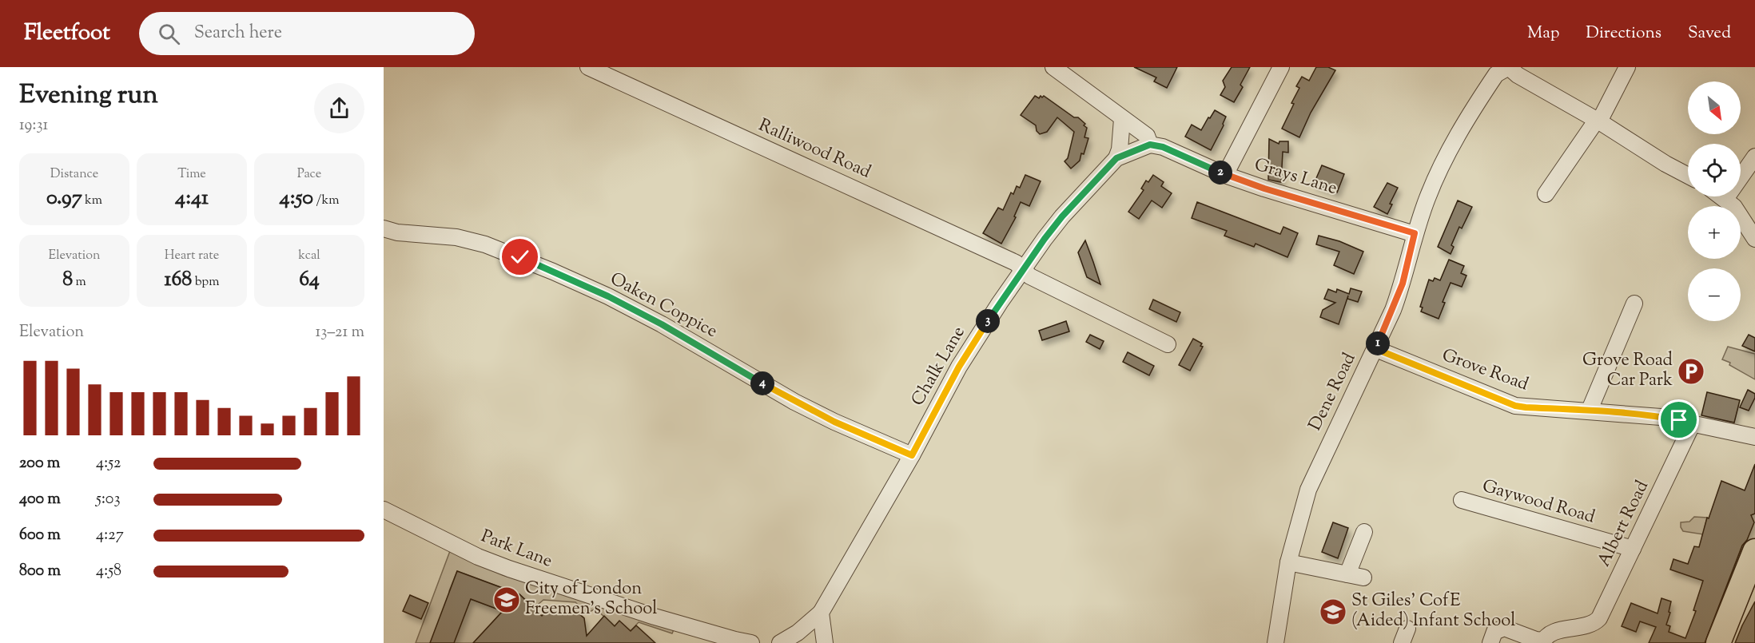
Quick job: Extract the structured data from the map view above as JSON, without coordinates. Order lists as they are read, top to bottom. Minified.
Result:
{"streets":{"street":["Ralliwood Road","Grays Lane","Oaken Coppice","Chalk Lane","Grove Road","Dene Road","Gaywood Road","Albert Road","Park Lane"]},"crossings":[["Ralliwood Road","Chalk Lane"],["Grays Lane","Chalk Lane"],["Grays Lane","Dene Road"],["Oaken Coppice","Chalk Lane"],["Grove Road","Dene Road"],["Grove Road","Albert Road"],["Gaywood Road","Albert Road"]],"places":{"parking":["Grove Road Car Park"],"school or university":["City of London Freemen's School","St Giles' CofE (Aided) Infant School"]},"north":"bottom right","page":{"header":"Fleetfoot","search":"Search here","nav":["Map","Directions","Saved"],"heading":["Evening run","19:31"],"map_buttons":["+","−"],"stats":[["Distance","0.97 km"],["Time","4:41"],["Pace","4:50 /km"],["Elevation","8 m"],["Heart rate","168 bpm"],["kcal","64"]],"pins":["2","3","1","4"],"chart":["Elevation","13–21 m"],"list":[{"name":"200 m","note":"4:52"},{"name":"400 m","note":"5:03"},{"name":"600 m","note":"4:27"},{"name":"800 m","note":"4:58"}]}}
